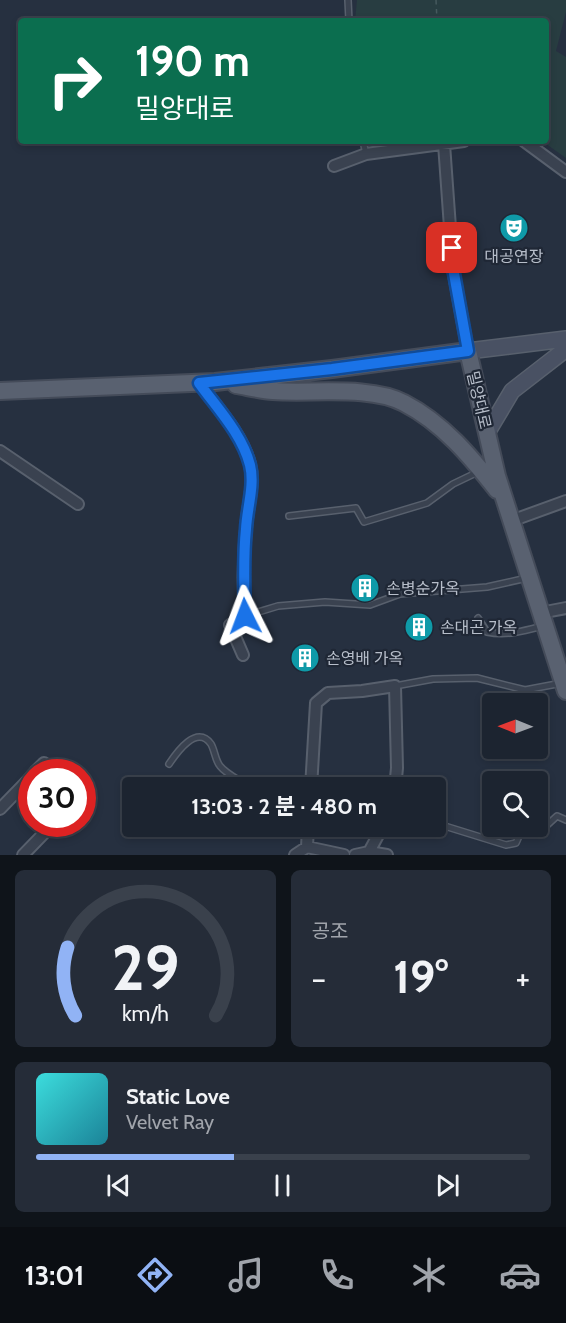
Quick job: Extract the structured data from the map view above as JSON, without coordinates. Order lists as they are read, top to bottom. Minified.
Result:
{"streets":{"main road":["밀양대로"]},"places":{"theatre":["대공연장"],"building":["손병순가옥","손대곤 가옥","손영배 가옥"]},"north":"left","page":{"turn":["190 m","밀양대로"],"limit":"30","trip":"13:03 · 2 분 · 480 m","tile":"공조","heat":["−","19°","+"],"song":["Static Love","Velvet Ray"],"tabs":"13:01","gauge":["29","km/h"]}}
